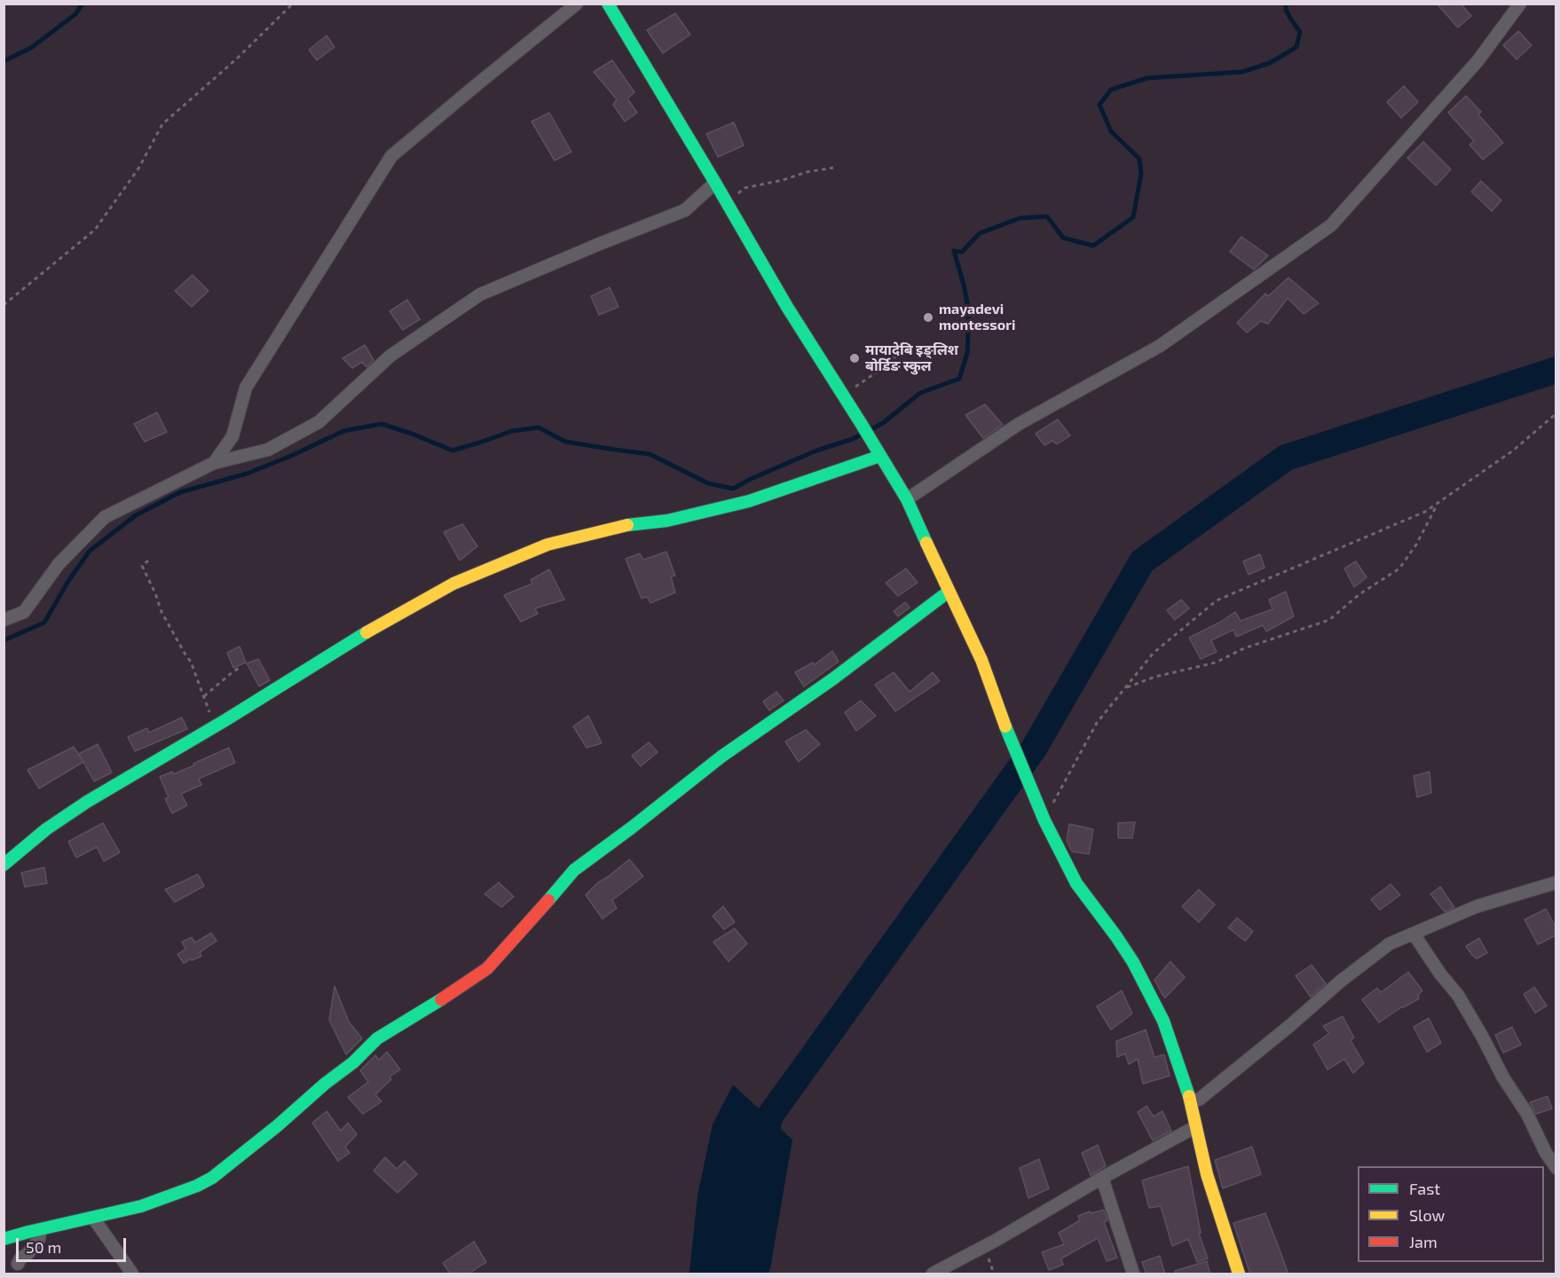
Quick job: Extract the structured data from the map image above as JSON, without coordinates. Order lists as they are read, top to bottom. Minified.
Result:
{"places":["mayadevi montessori","मायादेबि इङ्लिश बोर्डिङ स्कुल"],"legend":["Fast","Slow","Jam"],"scale_bar":"50 m"}
